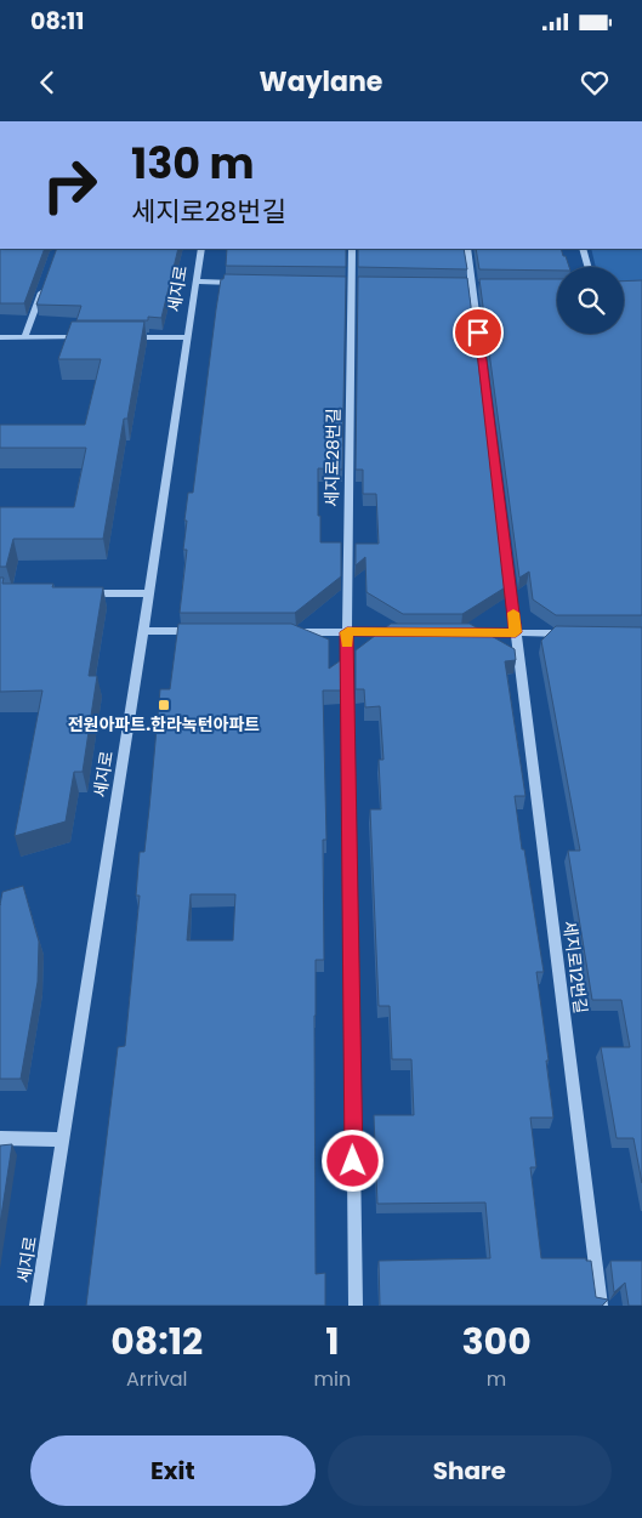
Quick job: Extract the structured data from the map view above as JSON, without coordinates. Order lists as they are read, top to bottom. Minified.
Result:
{"streets":{"street":["세지로","세지로28번길","세지로12번길"]},"places":{"transit":["전원아파트.한라녹턴아파트"]},"page":{"status":"08:11","header":"Waylane","turn":["130 m","세지로28번길"],"eta":["08:12","Arrival","1","min","300","m"],"buttons":["Exit","Share"]}}
